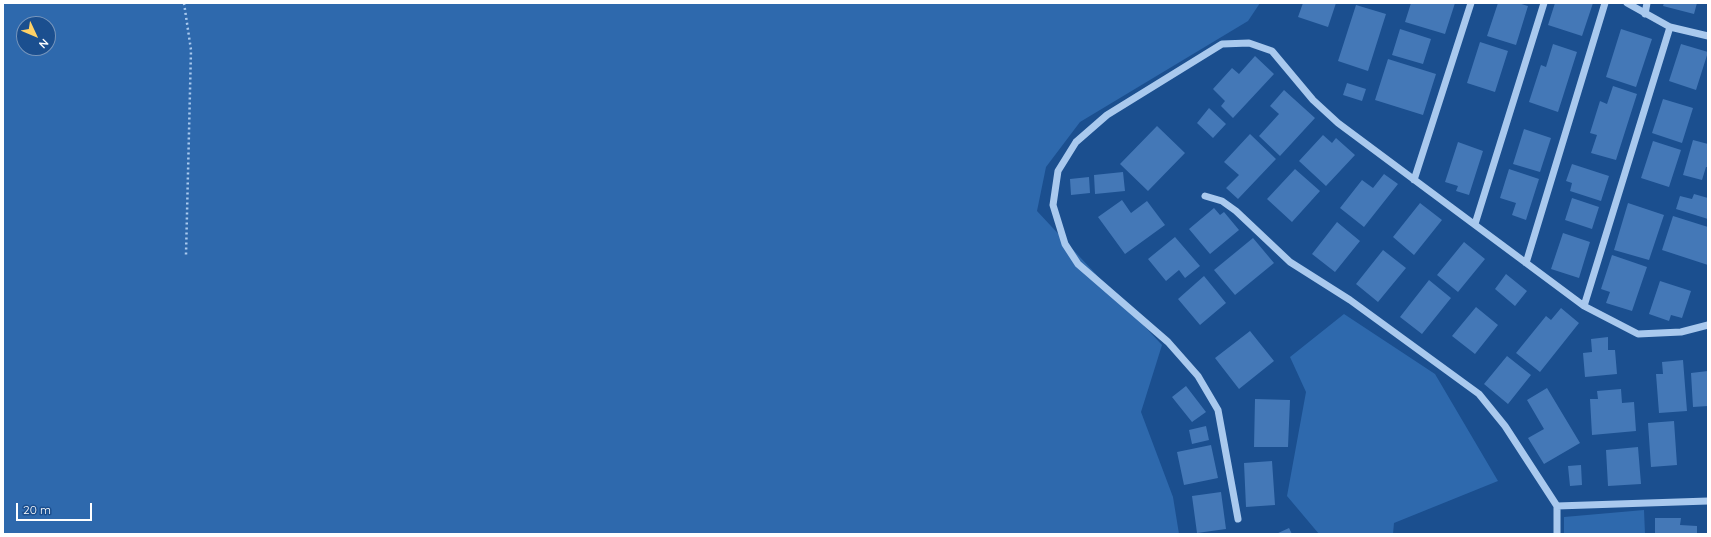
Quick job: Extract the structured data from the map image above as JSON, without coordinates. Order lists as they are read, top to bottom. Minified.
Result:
{"scale_bar":"20 m","north":"bottom right"}
